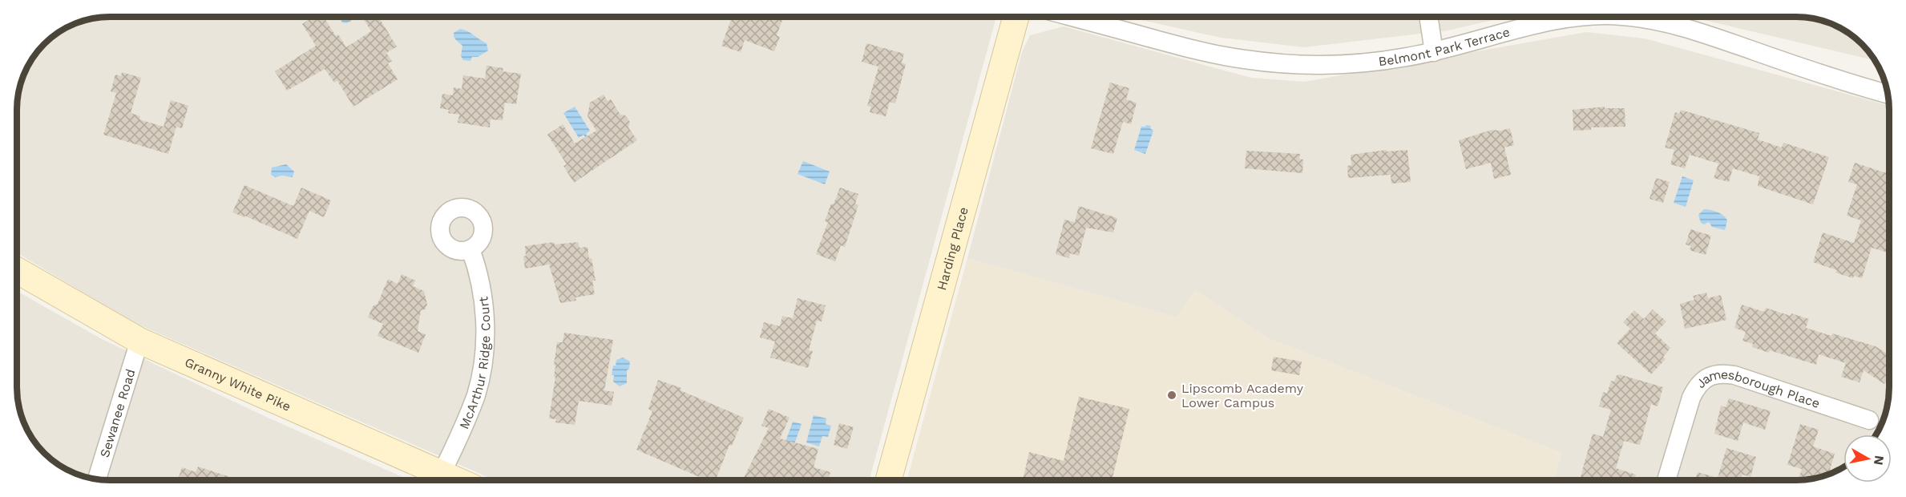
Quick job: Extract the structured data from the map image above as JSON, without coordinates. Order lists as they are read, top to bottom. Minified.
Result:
{"streets":{"main road":["Harding Place","Granny White Pike"],"street":["Belmont Park Terrace","McArthur Ridge Court","Jamesborough Place","Sewanee Road"]},"crossings":[["McArthur Ridge Court","Granny White Pike"],["Granny White Pike","Sewanee Road"]],"places":["Lipscomb Academy Lower Campus"],"north":"right"}
